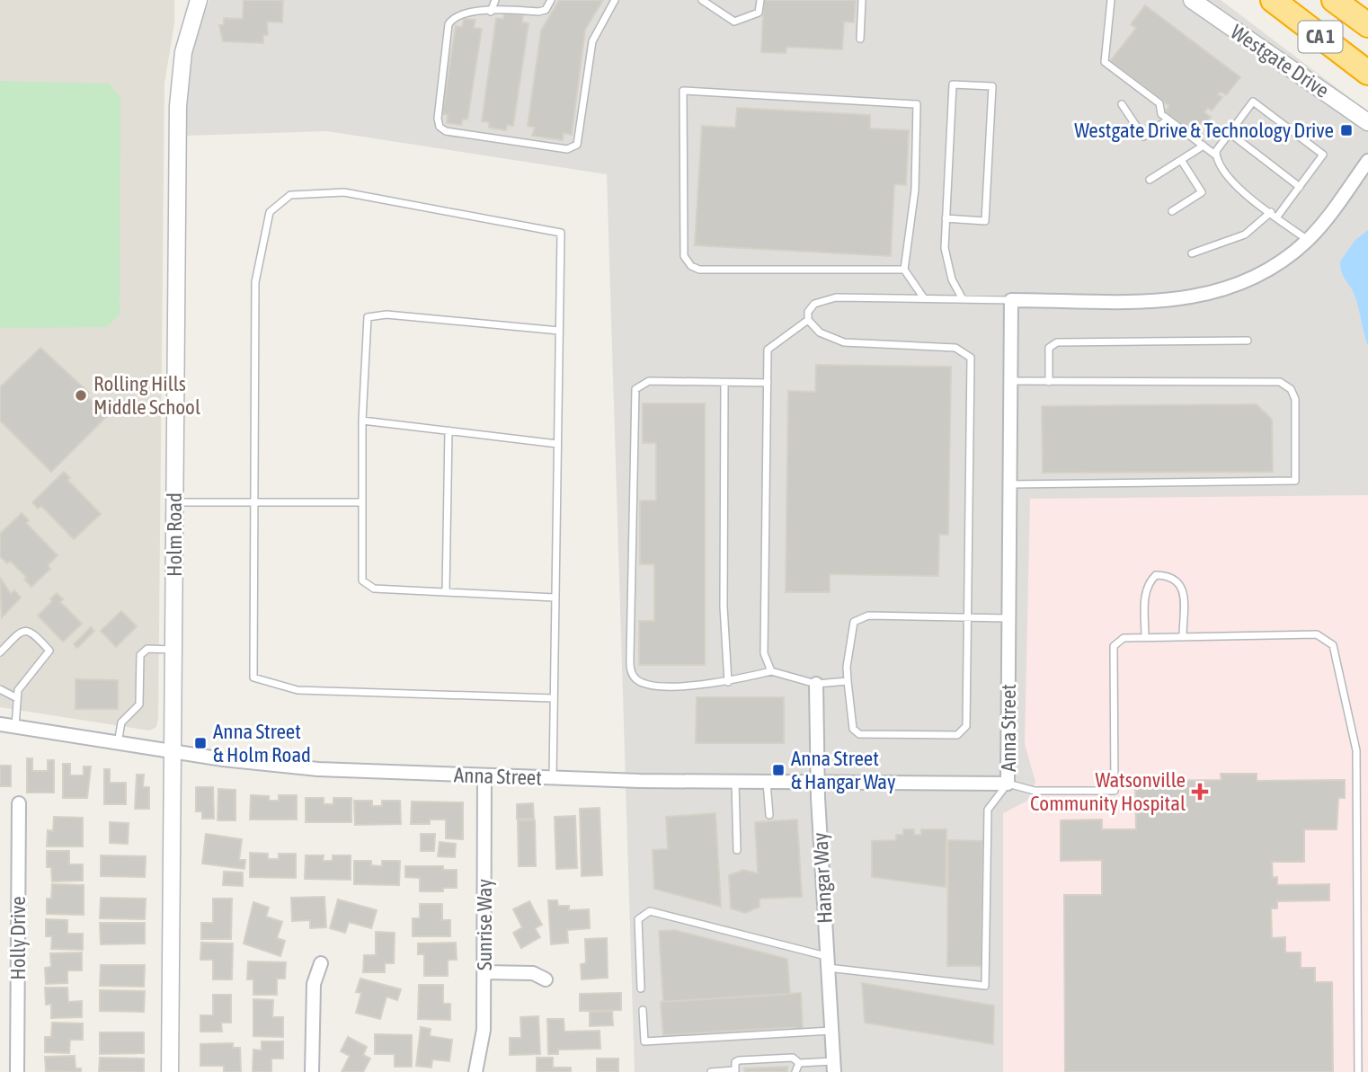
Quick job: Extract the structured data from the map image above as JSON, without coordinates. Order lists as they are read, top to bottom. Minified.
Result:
{"streets":{"highway":["CA 1"],"street":["Westgate Drive","Holm Road","Anna Street","Hangar Way","Sunrise Way","Holly Drive"]},"crossings":[["Holm Road","Anna Street"],["Anna Street","Hangar Way"],["Anna Street","Sunrise Way"]],"places":{"transit":["Westgate Drive & Technology Drive","Anna Street & Holm Road","Anna Street & Hangar Way"],"other":["Rolling Hills Middle School"],"health":["Watsonville Community Hospital"]}}
